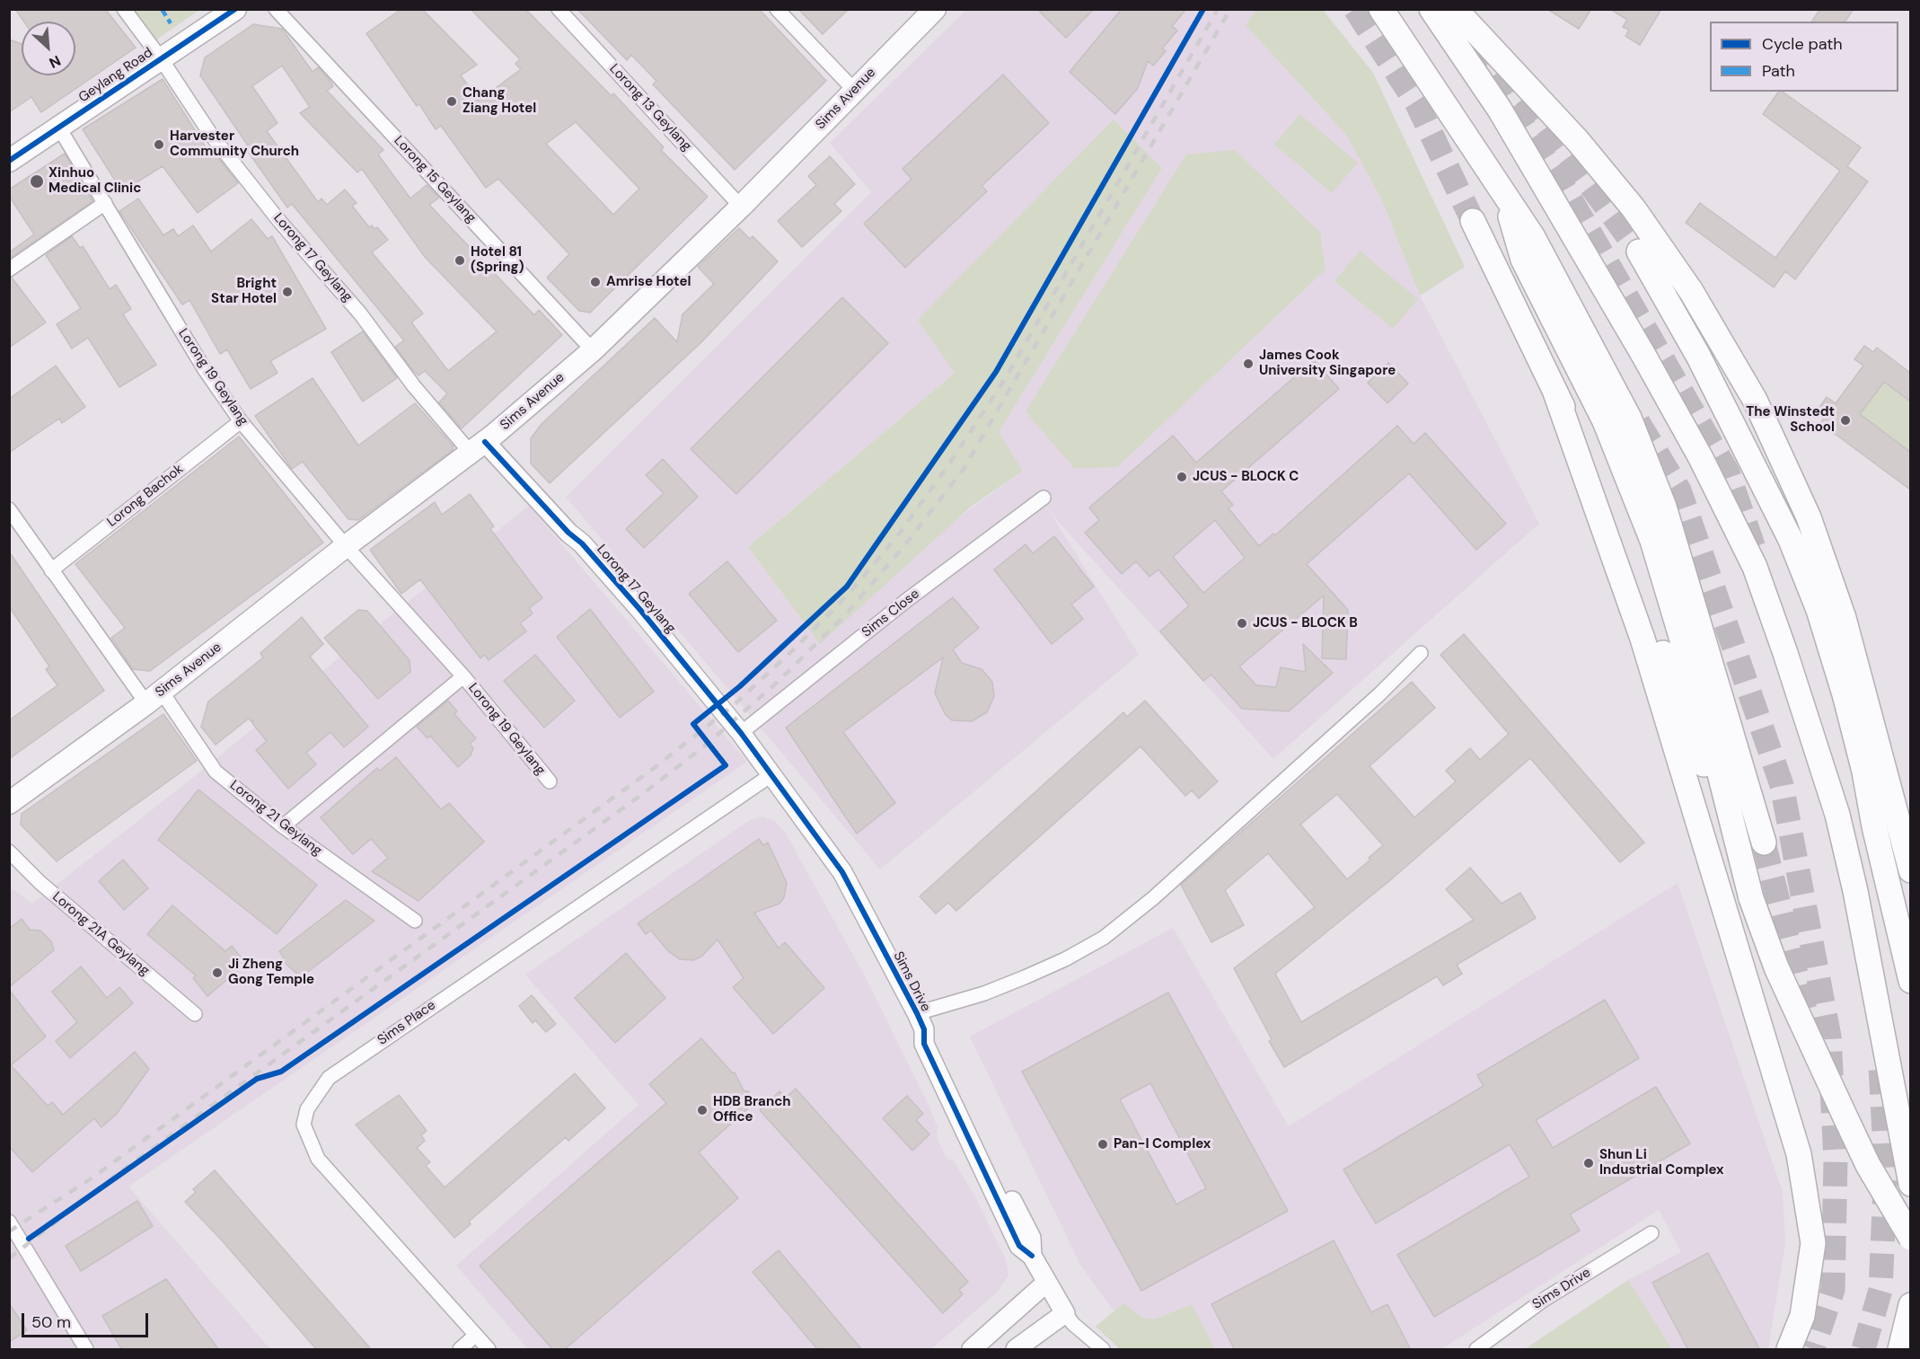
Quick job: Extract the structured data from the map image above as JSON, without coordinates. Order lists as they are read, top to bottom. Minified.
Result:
{"streets":{"main road":["Geylang Road","Sims Avenue"],"street":["Lorong 13 Geylang","Lorong 15 Geylang","Lorong 17 Geylang","Lorong 19 Geylang","Lorong Bachok","Sims Close","Lorong 21 Geylang","Lorong 21A Geylang","Sims Drive","Sims Place"]},"crossings":[["Geylang Road","Lorong 17 Geylang"],["Geylang Road","Lorong 19 Geylang"],["Sims Avenue","Lorong 13 Geylang"],["Sims Avenue","Lorong 15 Geylang"],["Sims Avenue","Lorong 17 Geylang"],["Sims Avenue","Lorong 19 Geylang"],["Sims Avenue","Lorong 21 Geylang"],["Lorong 17 Geylang","Sims Close"],["Lorong 17 Geylang","Sims Drive"],["Lorong 19 Geylang","Lorong Bachok"],["Lorong 19 Geylang","Lorong 21 Geylang"],["Lorong Bachok","Lorong 21 Geylang"],["Sims Close","Sims Drive"],["Sims Drive","Sims Place"]],"places":["Chang Ziang Hotel","Harvester Community Church","Xinhuo Medical Clinic","Hotel 81 (Spring)","Amrise Hotel","Bright Star Hotel","James Cook University Singapore","The Winstedt School","JCUS - BLOCK C","JCUS - BLOCK B","Ji Zheng Gong Temple","HDB Branch Office","Pan-I Complex","Shun Li Industrial Complex"],"legend":["Cycle path","Path"],"scale_bar":"50 m","north":"bottom right"}
